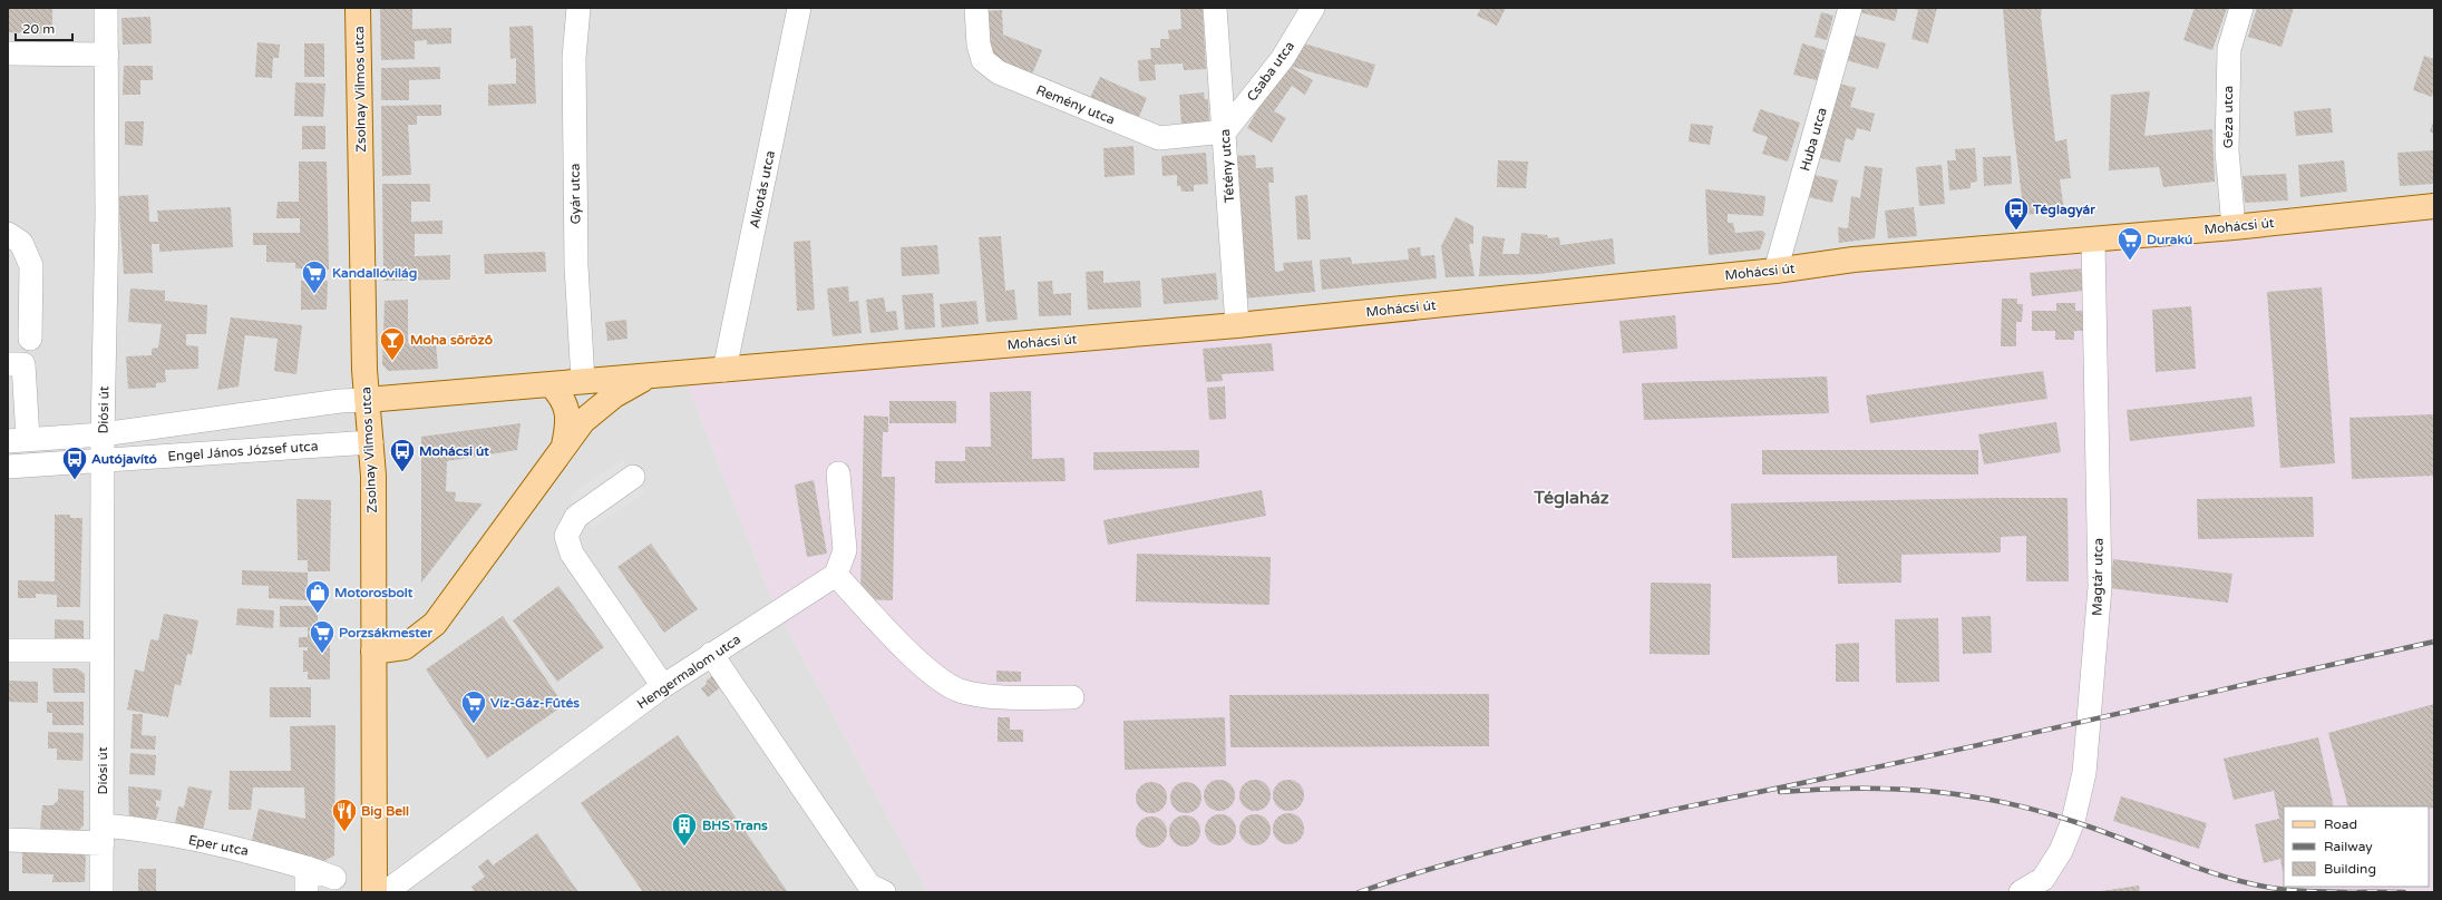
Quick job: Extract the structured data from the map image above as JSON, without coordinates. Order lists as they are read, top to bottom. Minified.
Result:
{"streets":{"main road":["Zsolnay Vilmos utca","Mohácsi út"],"street":["Csaba utca","Remény utca","Géza utca","Huba utca","Tétény utca","Alkotás utca","Gyár utca","Diósi út","Engel János József utca","Magtár utca","Hengermalom utca","Eper utca"]},"crossings":[["Csaba utca","Remény utca"],["Csaba utca","Tétény utca"],["Zsolnay Vilmos utca","Mohácsi út"],["Zsolnay Vilmos utca","Engel János József utca"],["Remény utca","Tétény utca"],["Géza utca","Mohácsi út"],["Huba utca","Mohácsi út"],["Tétény utca","Mohácsi út"],["Alkotás utca","Mohácsi út"],["Gyár utca","Mohácsi út"],["Mohácsi út","Magtár utca"],["Diósi út","Engel János József utca"],["Diósi út","Eper utca"]],"districts":["Téglaház"],"places":{"bus stop":["Téglagyár","Mohácsi út","Autójavító"],"supermarket":["Durakú","Kandallóvilág","Porzsákmester","Víz-Gáz-Fűtés"],"bar":["Moha söröző"],"shop":["Motorosbolt"],"restaurant":["Big Bell"],"building":["BHS Trans"]},"legend":["Road","Railway","Building"],"scale_bar":"20 m"}
